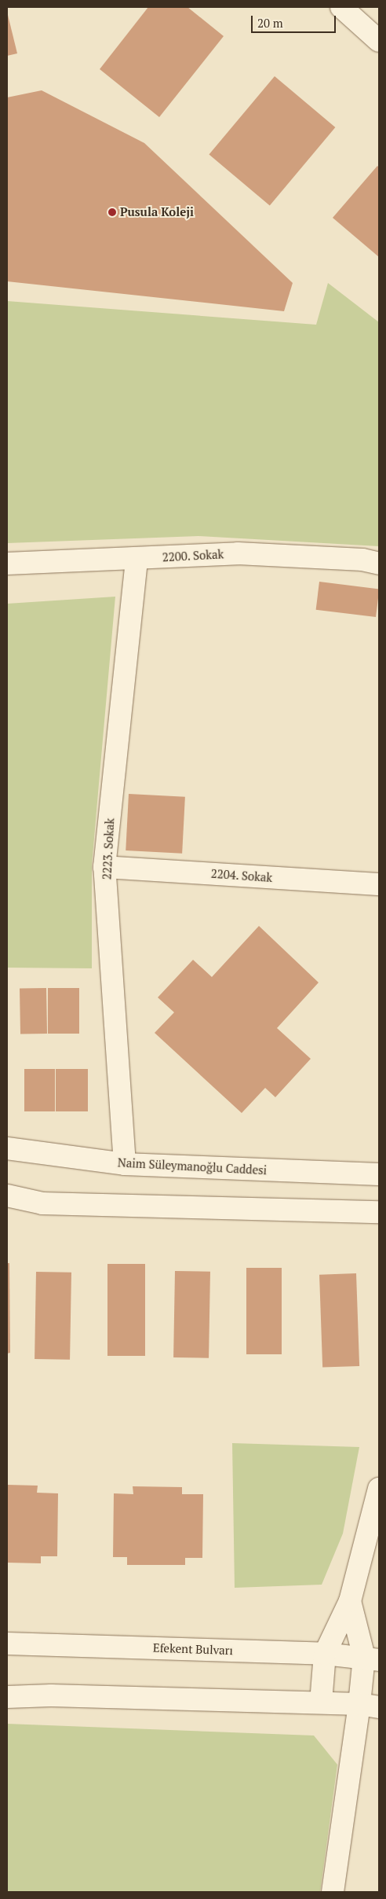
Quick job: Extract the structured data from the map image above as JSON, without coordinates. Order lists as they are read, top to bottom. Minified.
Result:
{"streets":{"street":["2200. Sokak","2223. Sokak","2204. Sokak","Naim Süleymanoğlu Caddesi","Efekent Bulvarı"]},"crossings":[["2200. Sokak","2223. Sokak"],["2223. Sokak","2204. Sokak"],["2223. Sokak","Naim Süleymanoğlu Caddesi"]],"places":["Pusula Koleji"],"scale_bar":"20 m"}
